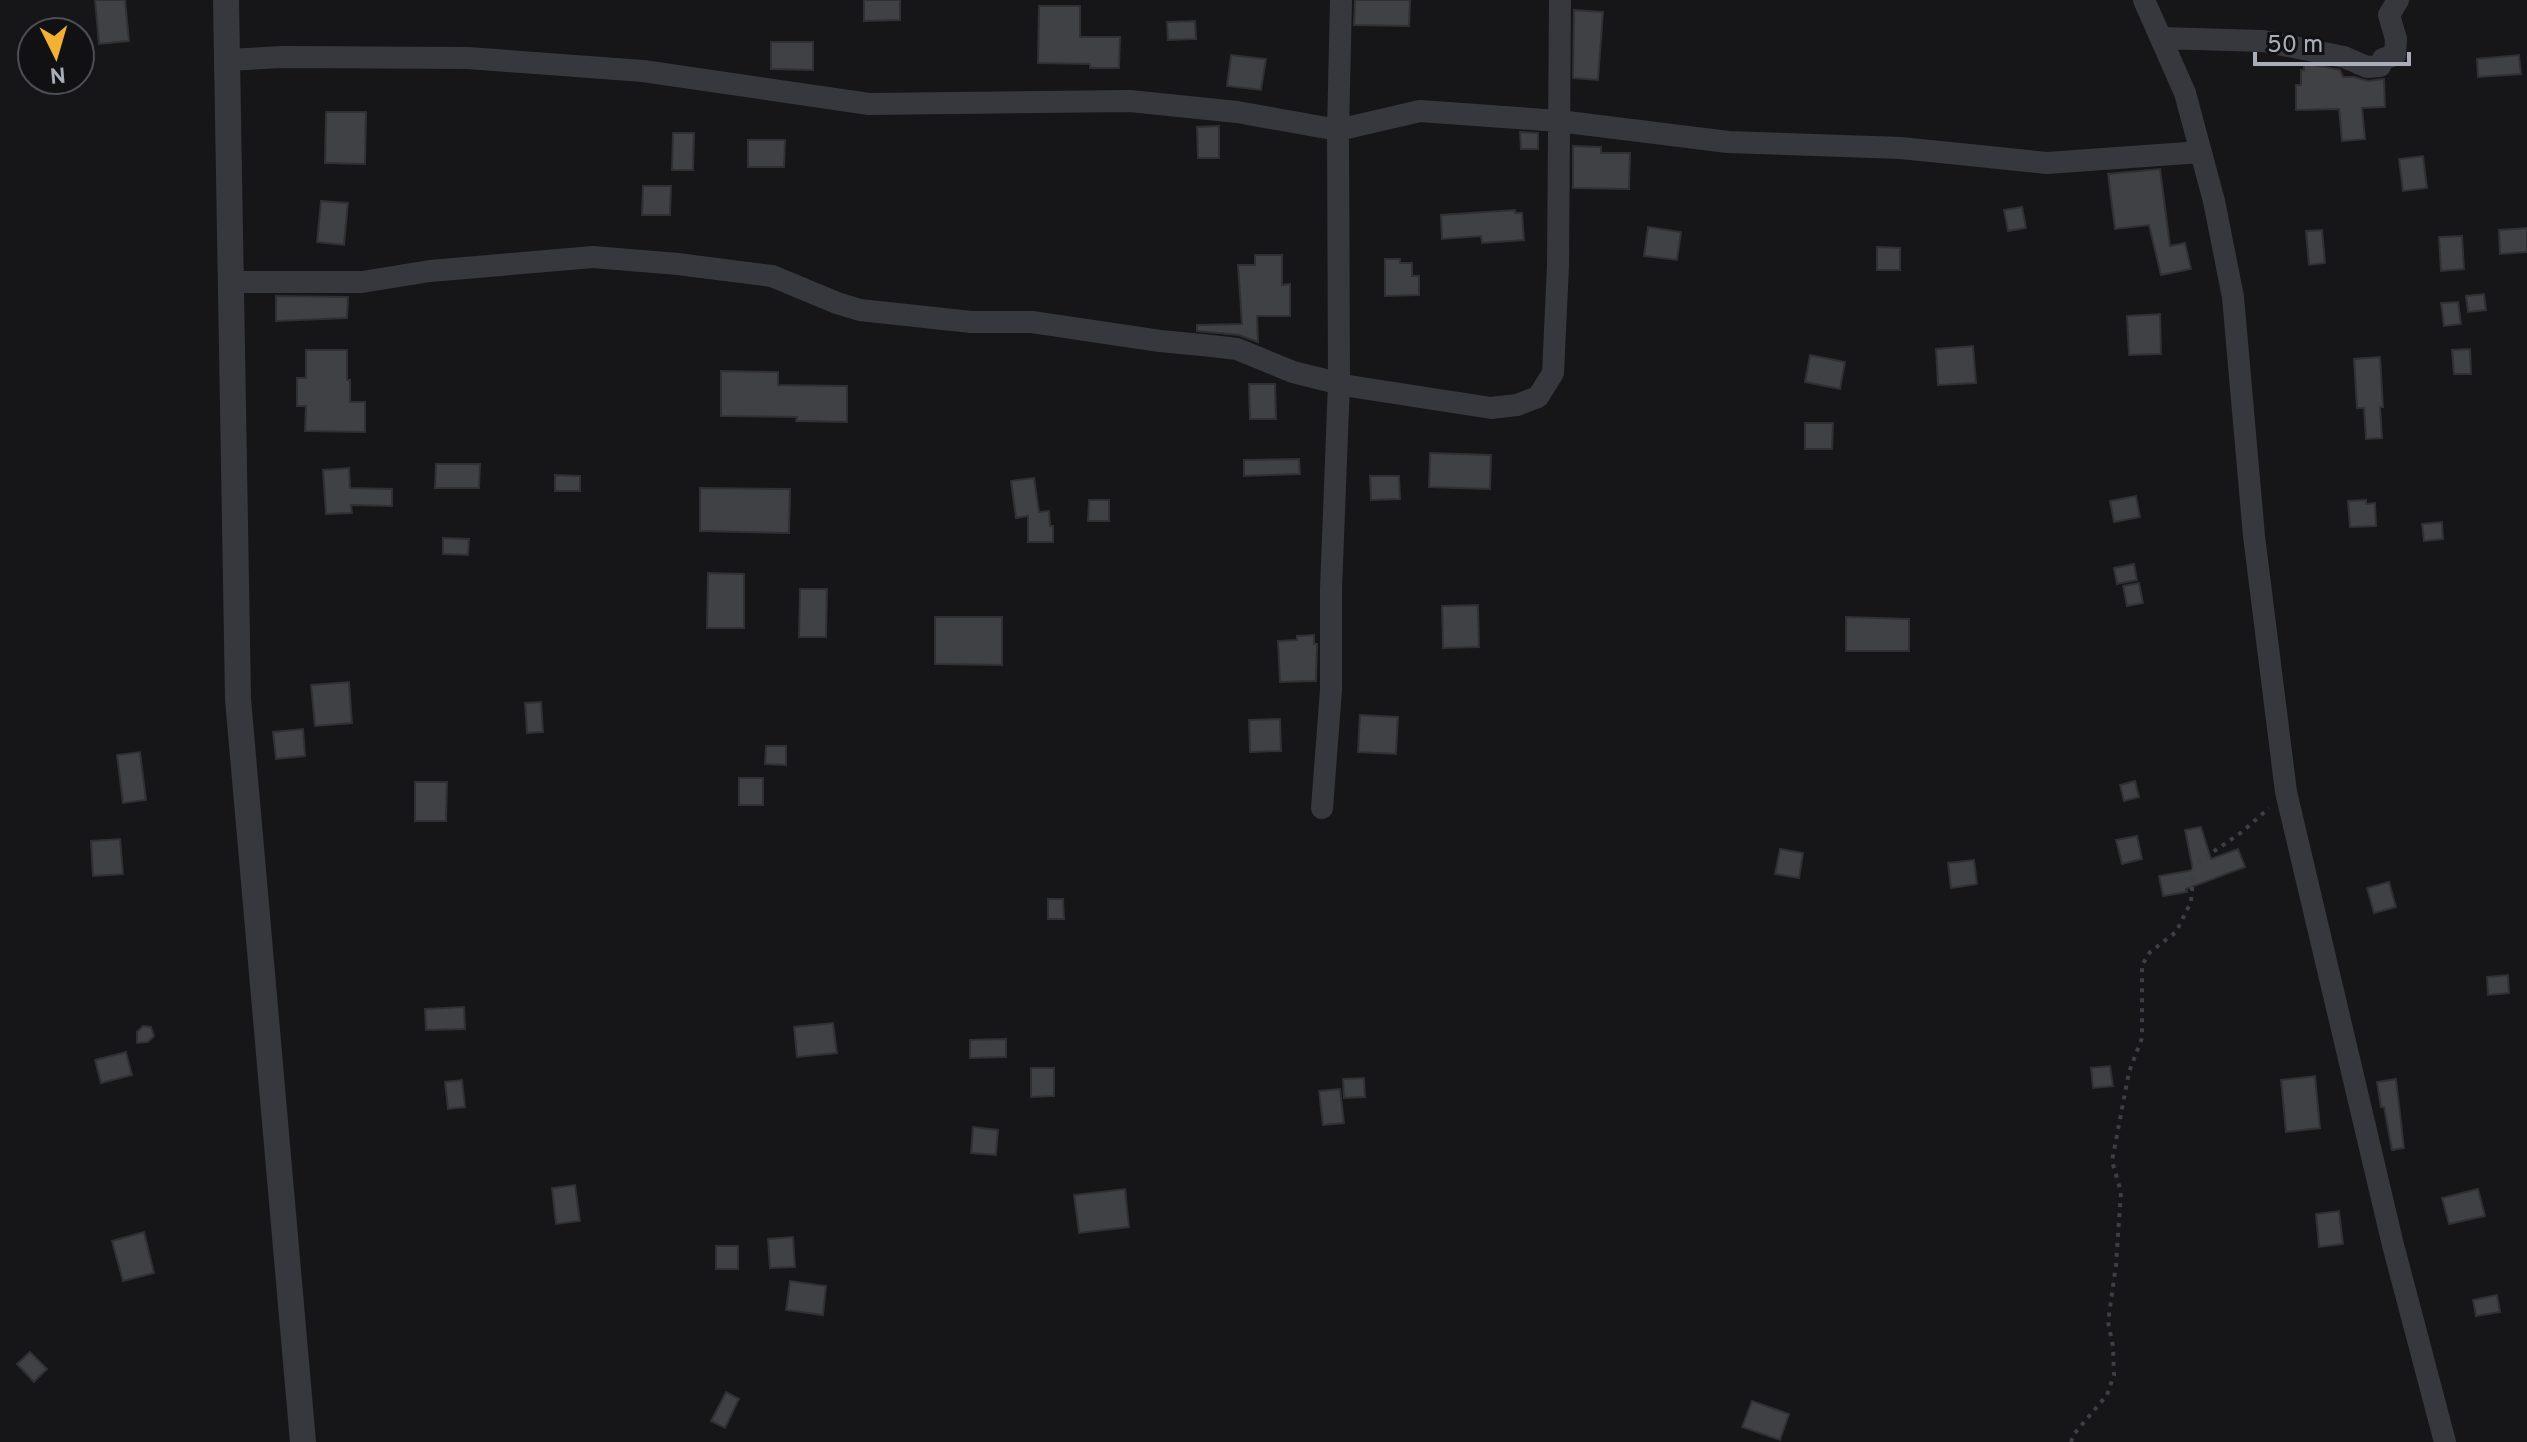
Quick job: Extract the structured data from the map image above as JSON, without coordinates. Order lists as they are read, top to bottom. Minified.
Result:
{"scale_bar":"50 m","north":"bottom"}
